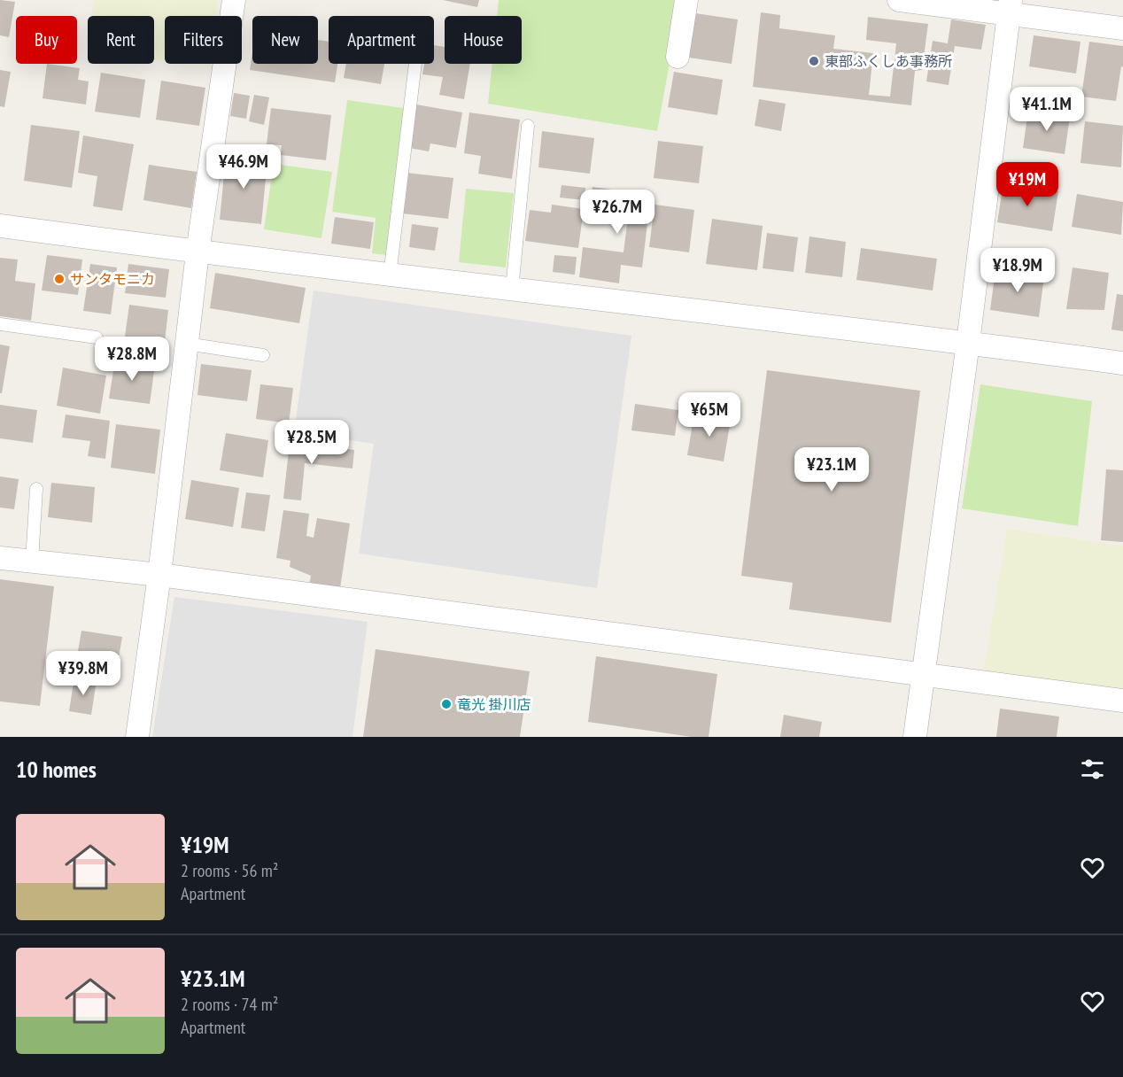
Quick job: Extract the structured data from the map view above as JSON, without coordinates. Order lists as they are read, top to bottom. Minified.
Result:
{"places":["東部ふくしあ事務所","サンタモニカ","竜光 掛川店"],"page":{"chip":["Buy","Rent","Filters","New","Apartment","House"],"price":["¥41.1M","¥46.9M","¥19M","¥26.7M","¥18.9M","¥28.8M","¥65M","¥28.5M","¥23.1M","¥39.8M"],"heading":"10 homes","list":[{"name":"¥19M","note":"2 rooms · 56 m² · Apartment"},{"name":"¥23.1M","note":"2 rooms · 74 m² · Apartment"}]}}
